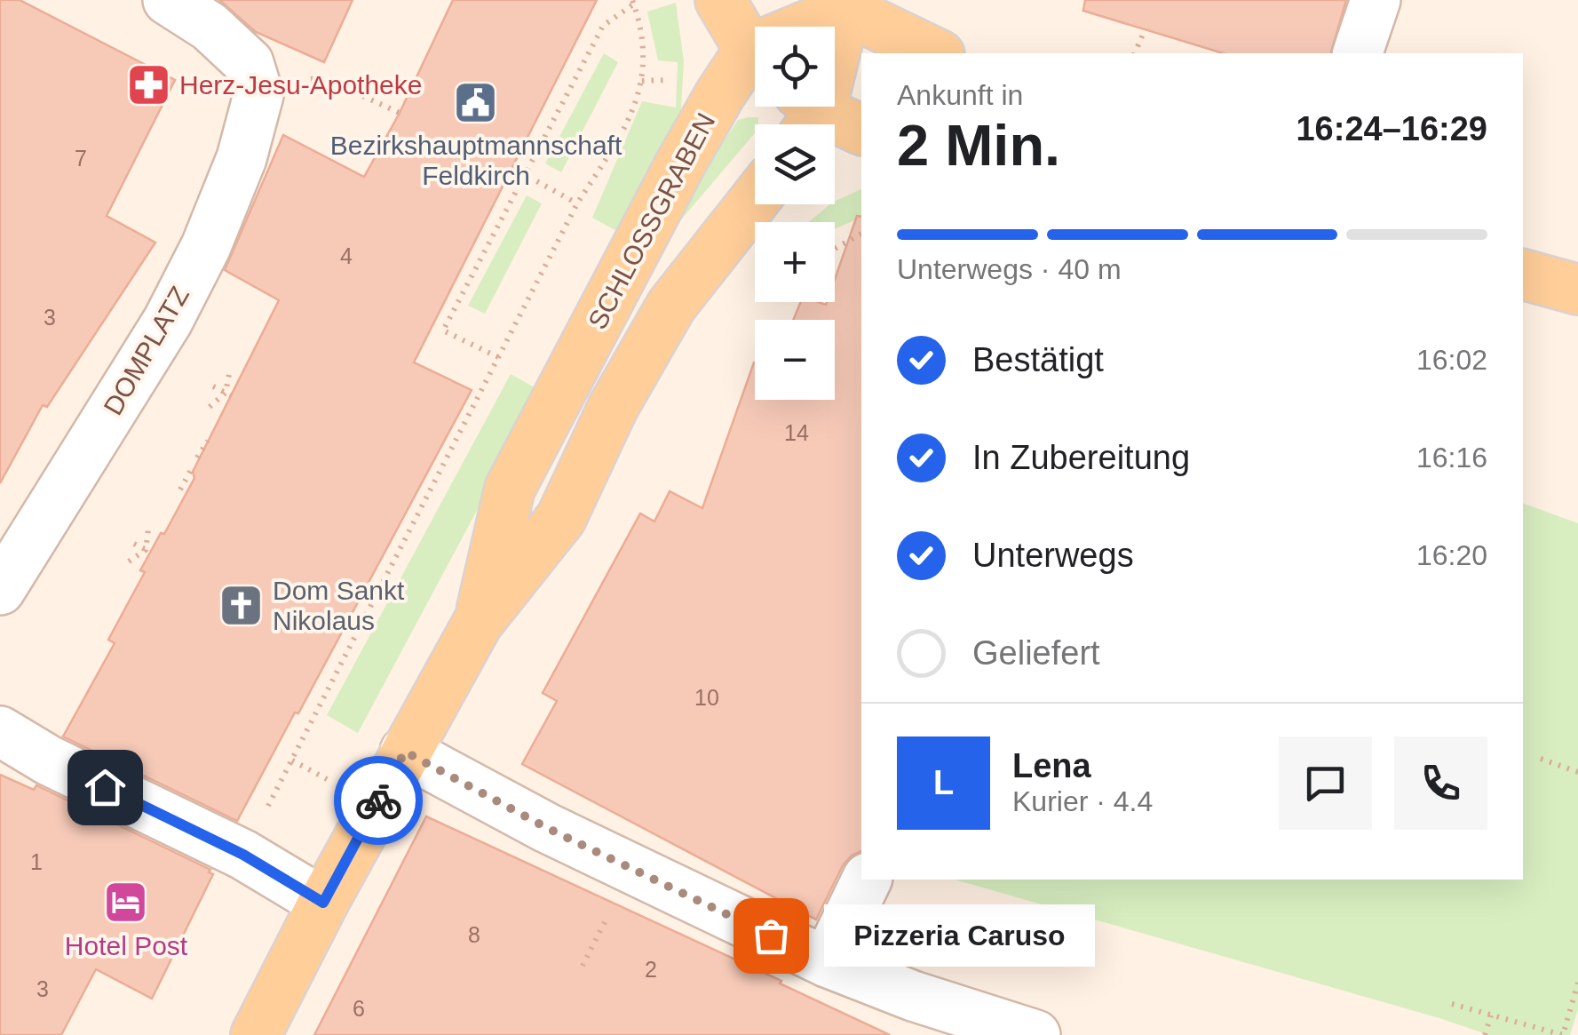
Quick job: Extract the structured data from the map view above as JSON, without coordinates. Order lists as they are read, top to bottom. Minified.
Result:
{"streets":{"main road":["SCHLOSSGRABEN"],"street":["DOMPLATZ"]},"places":{"pharmacy":["Herz-Jesu-Apotheke"],"public building":["Bezirkshauptmannschaft Feldkirch"],"church":["Dom Sankt Nikolaus"],"hotel":["Hotel Post"],"other":["Pizzeria Caruso"]},"house_numbers":["7","4","3","14","10","1","8","2","3","6"],"page":{"map_buttons":["+","−"],"heading":["2 Min.","Ankunft in","16:24–16:29"],"panel":["Lena","Kurier · 4.4"],"bar":"Unterwegs · 40 m","list":[["Bestätigt","16:02"],["In Zubereitung","16:16"],["Unterwegs","16:20"],"Geliefert"],"round":"L","bubble":"Pizzeria Caruso"}}
